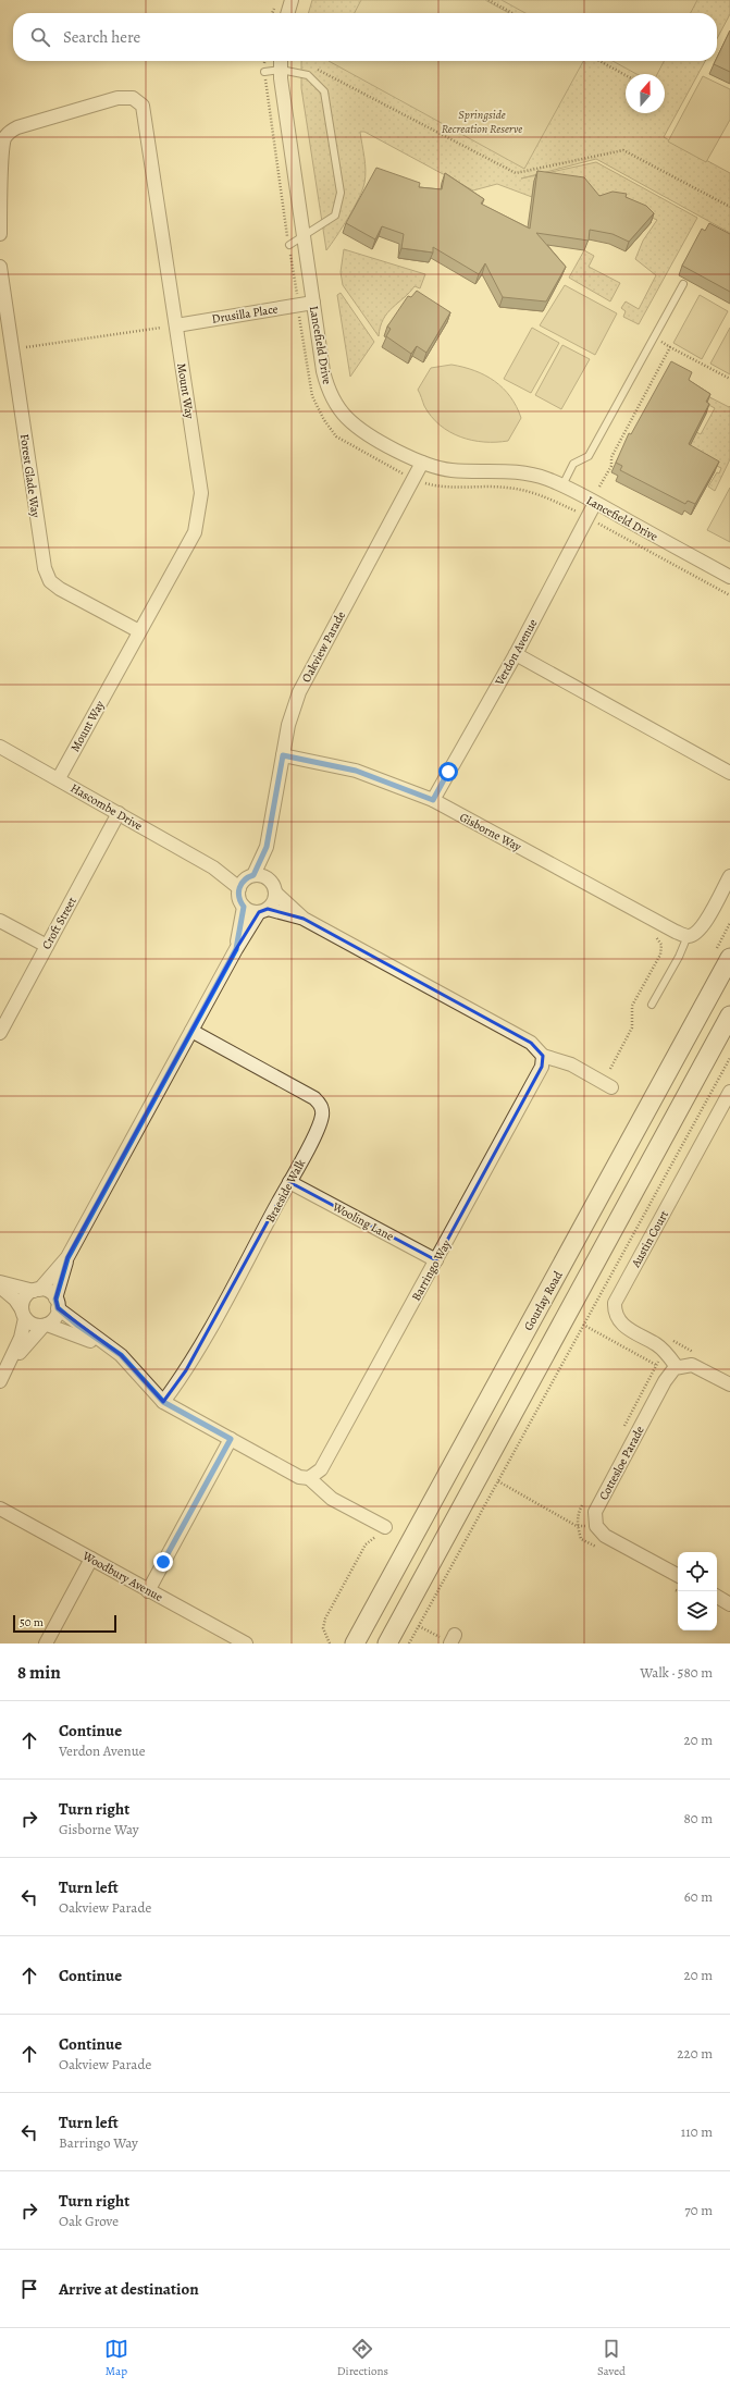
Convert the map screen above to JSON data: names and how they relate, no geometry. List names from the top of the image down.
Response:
{
  "streets": {
    "main road": ["Gourlay Road"],
    "street": [
      "Drusilla Place",
      "Lancefield Drive",
      "Mount Way",
      "Forest Glade Way",
      "Oakview Parade",
      "Verdon Avenue",
      "Hascombe Drive",
      "Gisborne Way",
      "Croft Street",
      "Braeside Walk",
      "Wooling Lane",
      "Austin Court",
      "Barringo Way",
      "Cottesloe Parade",
      "Woodbury Avenue"
    ]
  },
  "crossings": [
    ["Drusilla Place", "Lancefield Drive"],
    ["Drusilla Place", "Mount Way"],
    ["Lancefield Drive", "Oakview Parade"],
    ["Lancefield Drive", "Verdon Avenue"],
    ["Mount Way", "Forest Glade Way"],
    ["Mount Way", "Hascombe Drive"],
    ["Oakview Parade", "Hascombe Drive"],
    ["Oakview Parade", "Gisborne Way"],
    ["Verdon Avenue", "Gisborne Way"],
    ["Hascombe Drive", "Croft Street"],
    ["Braeside Walk", "Wooling Lane"],
    ["Wooling Lane", "Barringo Way"],
    ["Austin Court", "Cottesloe Parade"]
  ],
  "parks": ["Springside Recreation Reserve"],
  "scale_bar": "50 m",
  "north": "top",
  "page": {
    "search": "Search here",
    "scale": "50 m",
    "heading": ["8 min", "Walk · 580 m"],
    "list": [
      ["Continue", "Verdon Avenue", "20 m"],
      ["Turn right", "Gisborne Way", "80 m"],
      ["Turn left", "Oakview Parade", "60 m"],
      ["Continue", "20 m"],
      ["Continue", "Oakview Parade", "220 m"],
      ["Turn left", "Barringo Way", "110 m"],
      ["Turn right", "Oak Grove", "70 m"],
      "Arrive at destination"
    ],
    "nav": ["Map", "Directions", "Saved"]
  }
}
